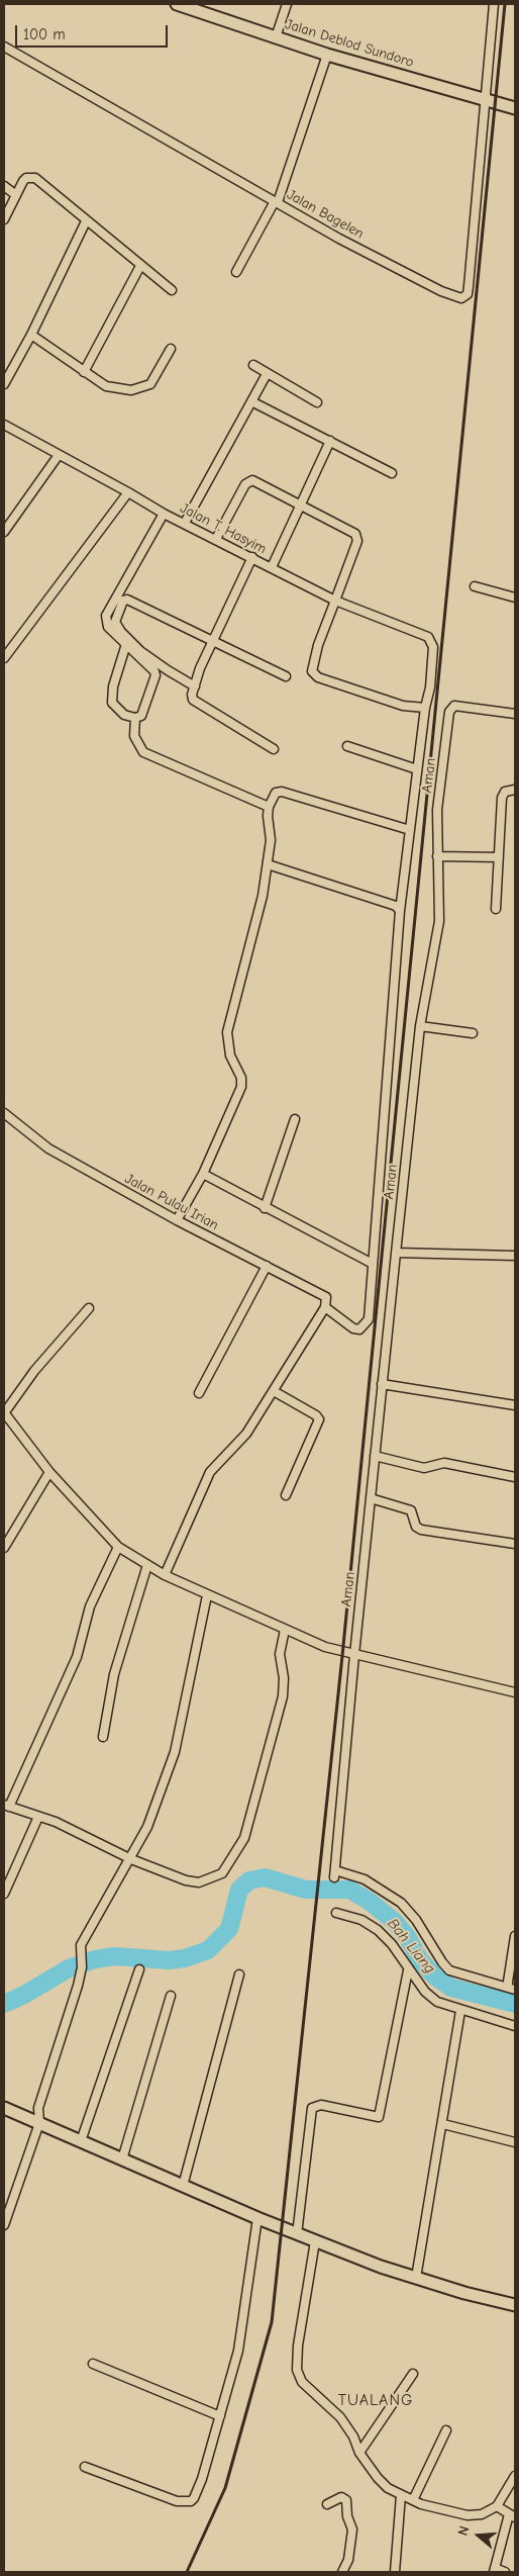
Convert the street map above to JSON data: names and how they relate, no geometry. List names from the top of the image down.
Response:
{
  "streets": {
    "street": [
      "Jalan Deblod Sundoro",
      "Jalan Bagelen",
      "Jalan T. Hasyim",
      "Aman",
      "Jalan Pulau Irian"
    ]
  },
  "crossings": [
    ["Jalan Deblod Sundoro", "Jalan Bagelen"]
  ],
  "districts": ["TUALANG"],
  "water": ["Bah Liang"],
  "scale_bar": "100 m",
  "north": "left"
}
